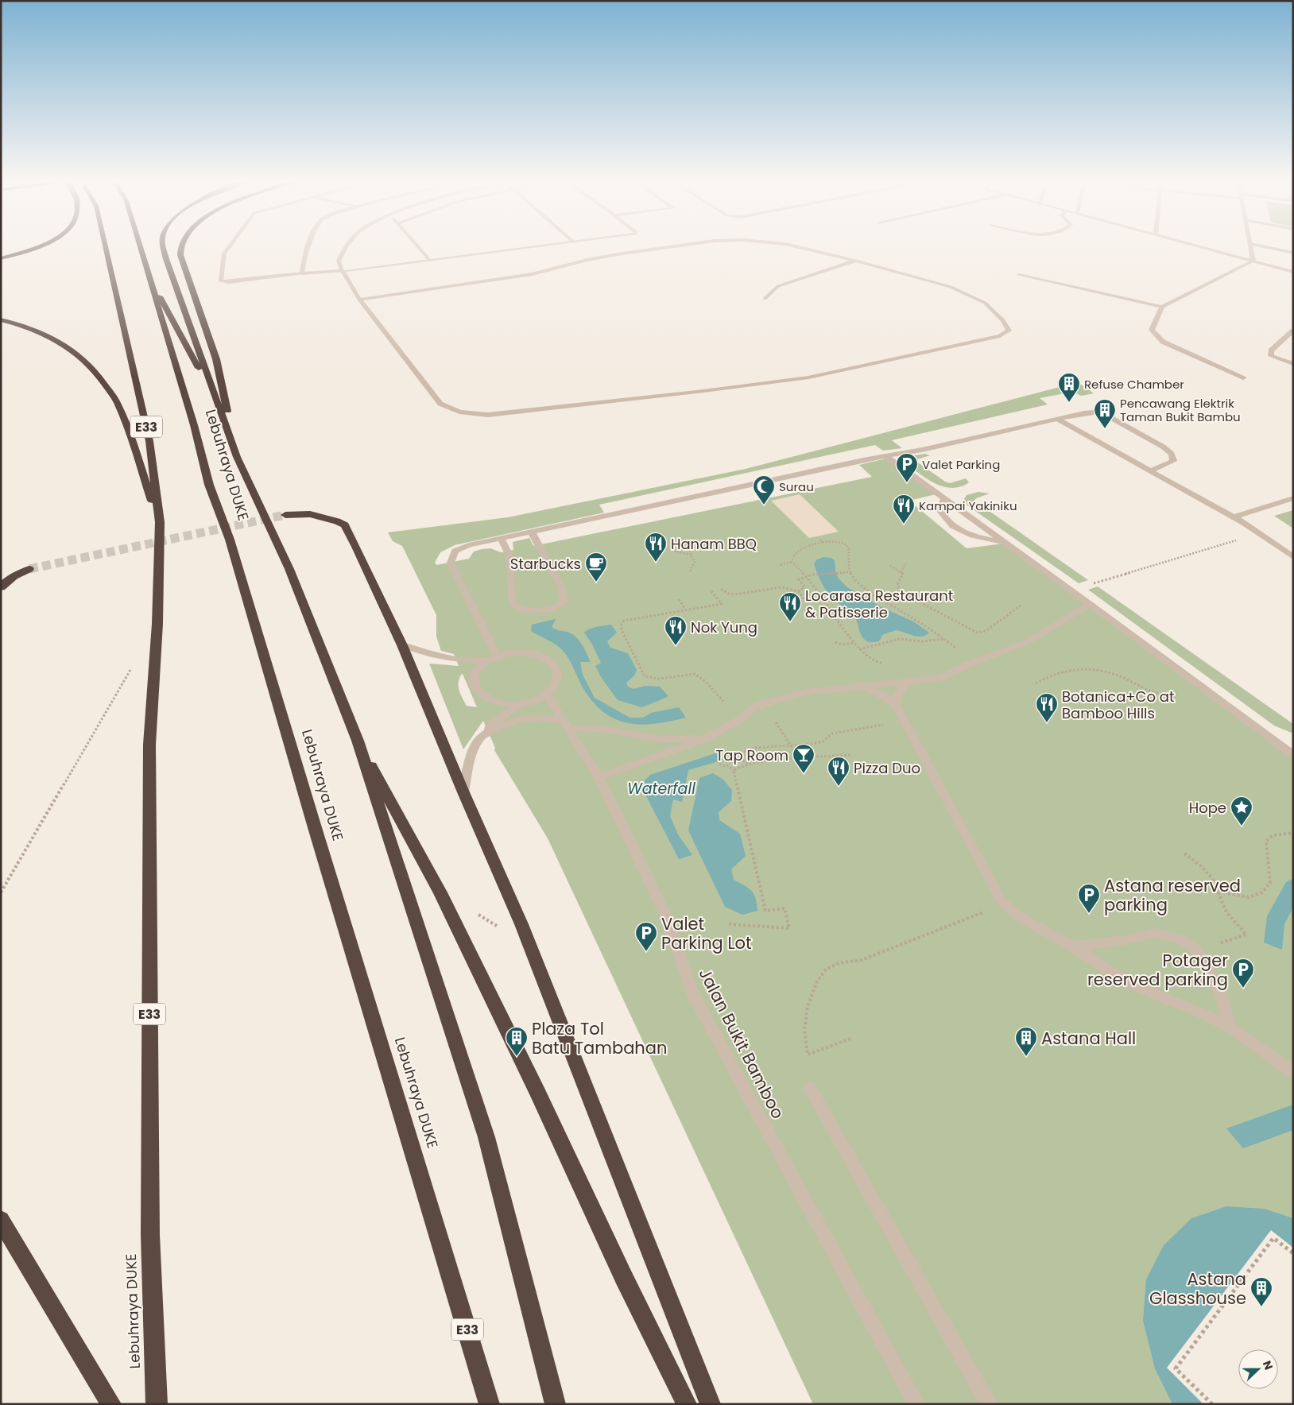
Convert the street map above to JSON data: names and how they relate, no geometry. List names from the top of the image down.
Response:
{
  "streets": {
    "highway": ["E33", "Lebuhraya DUKE"],
    "street": ["Jalan Bukit Bamboo"]
  },
  "water": ["Waterfall"],
  "places": {
    "building": [
      "Refuse Chamber",
      "Pencawang Elektrik Taman Bukit Bambu",
      "Plaza Tol Batu Tambahan",
      "Astana Hall",
      "Astana Glasshouse"
    ],
    "parking": [
      "Valet Parking",
      "Astana reserved parking",
      "Valet Parking Lot",
      "Potager reserved parking"
    ],
    "mosque": ["Surau"],
    "restaurant": [
      "Kampai Yakiniku",
      "Hanam BBQ",
      "Locarasa Restaurant & Patisserie",
      "Nok Yung",
      "Botanica+Co at Bamboo Hills",
      "Pizza Duo"
    ],
    "cafe": ["Starbucks"],
    "bar": ["Tap Room"],
    "place": ["Hope"]
  },
  "north": "right"
}
